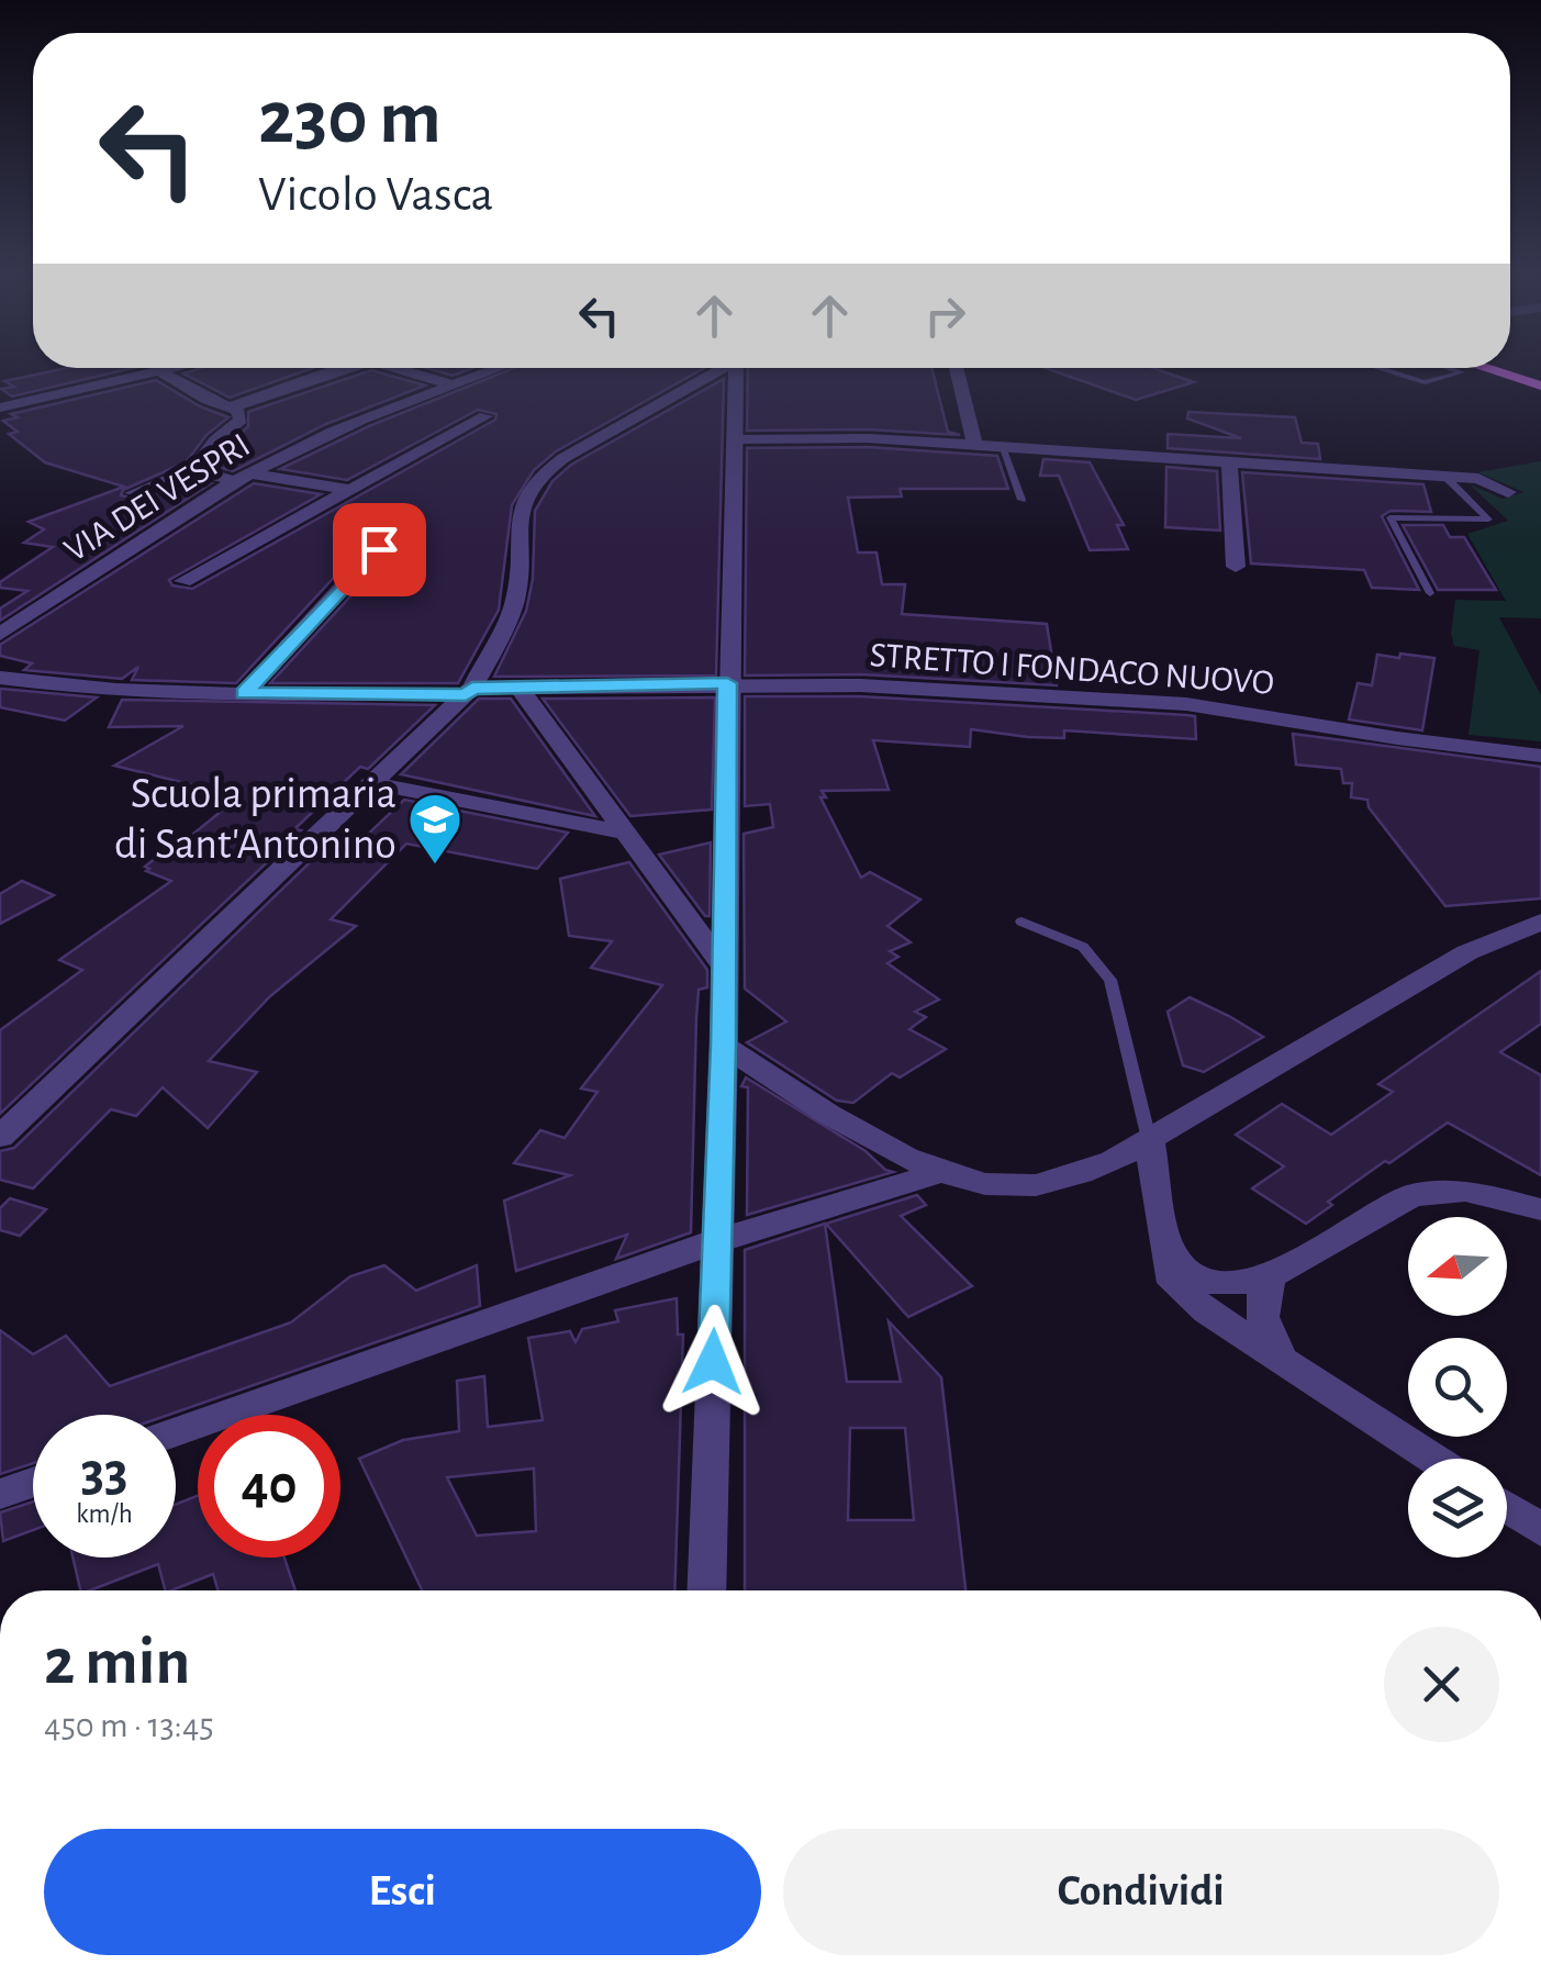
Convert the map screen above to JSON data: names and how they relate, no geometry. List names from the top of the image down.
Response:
{
  "streets": {
    "street": ["VIA DEI VESPRI", "STRETTO I FONDACO NUOVO"]
  },
  "places": {
    "school or university": ["Scuola primaria di Sant'Antonino"]
  },
  "north": "left",
  "page": {
    "turn": ["230 m", "Vicolo Vasca"],
    "speed": "33 km/h",
    "limit": "40",
    "heading": ["2 min", "450 m · 13:45"],
    "buttons": ["Esci", "Condividi"]
  }
}
